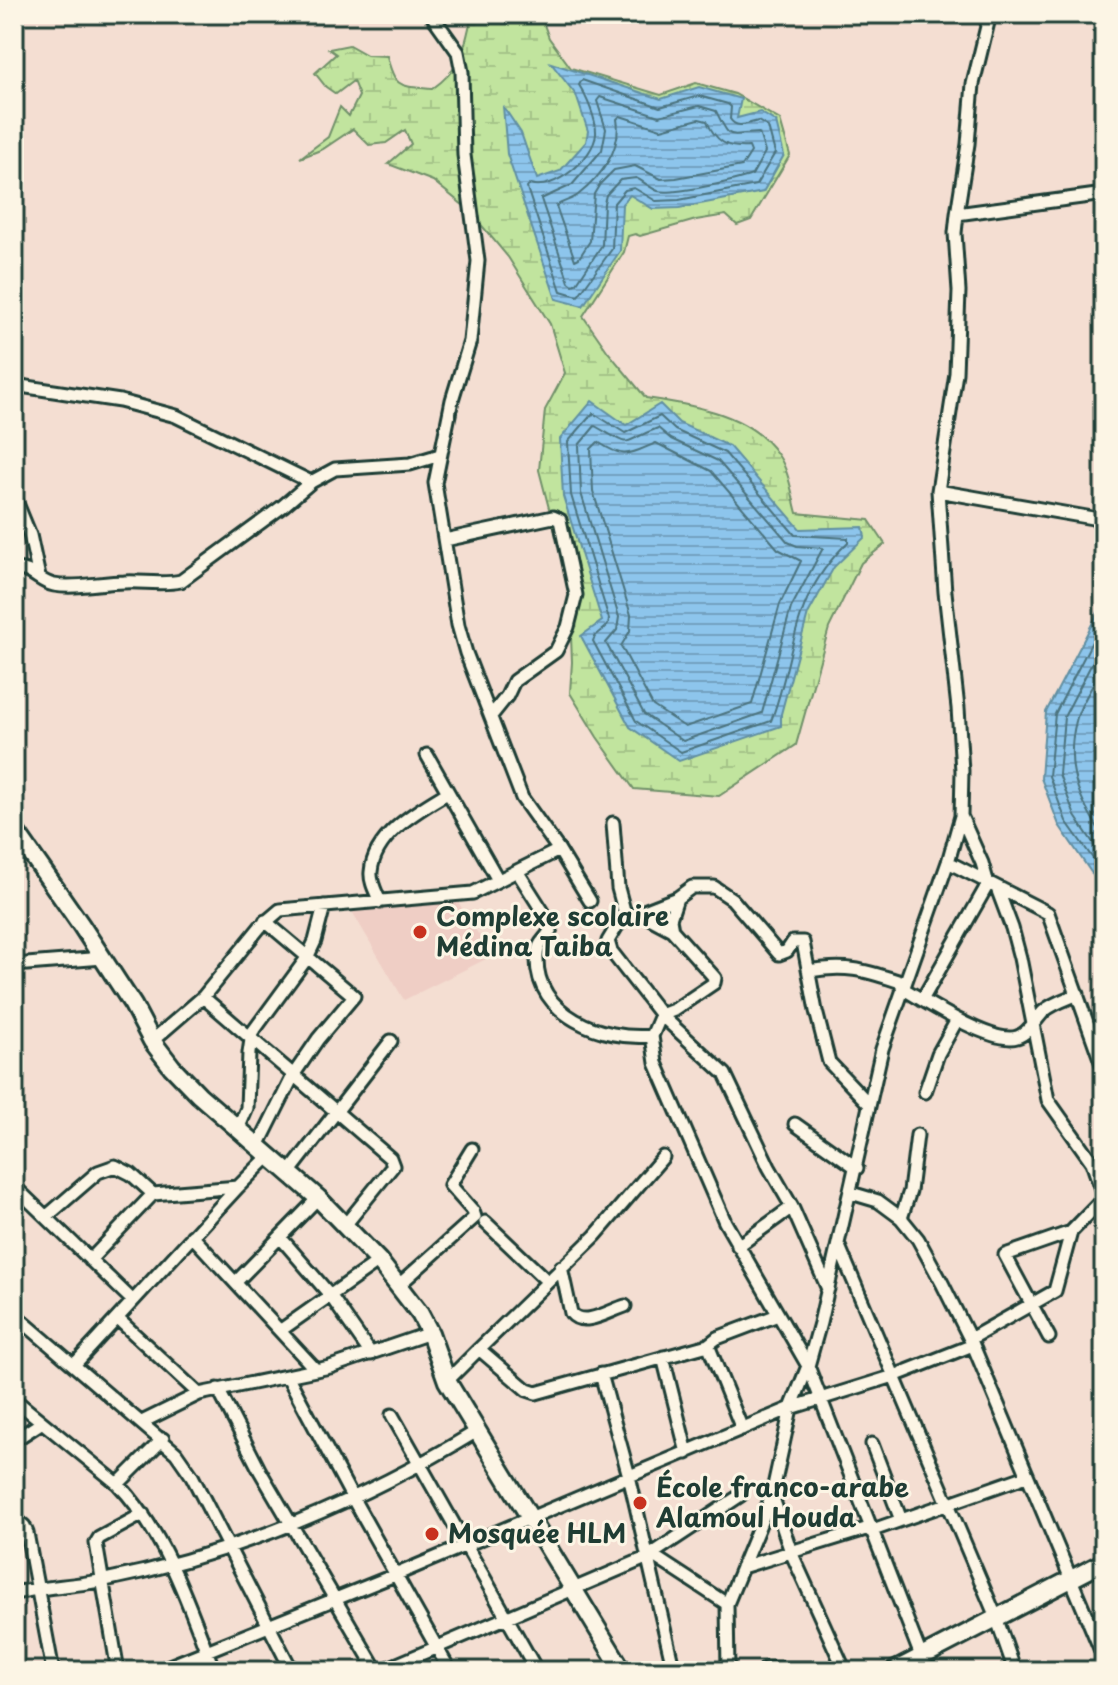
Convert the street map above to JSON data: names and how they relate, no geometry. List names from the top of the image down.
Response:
{
  "places": ["Complexe scolaire Médina Taiba", "École franco-arabe Alamoul Houda", "Mosquée HLM"]
}
